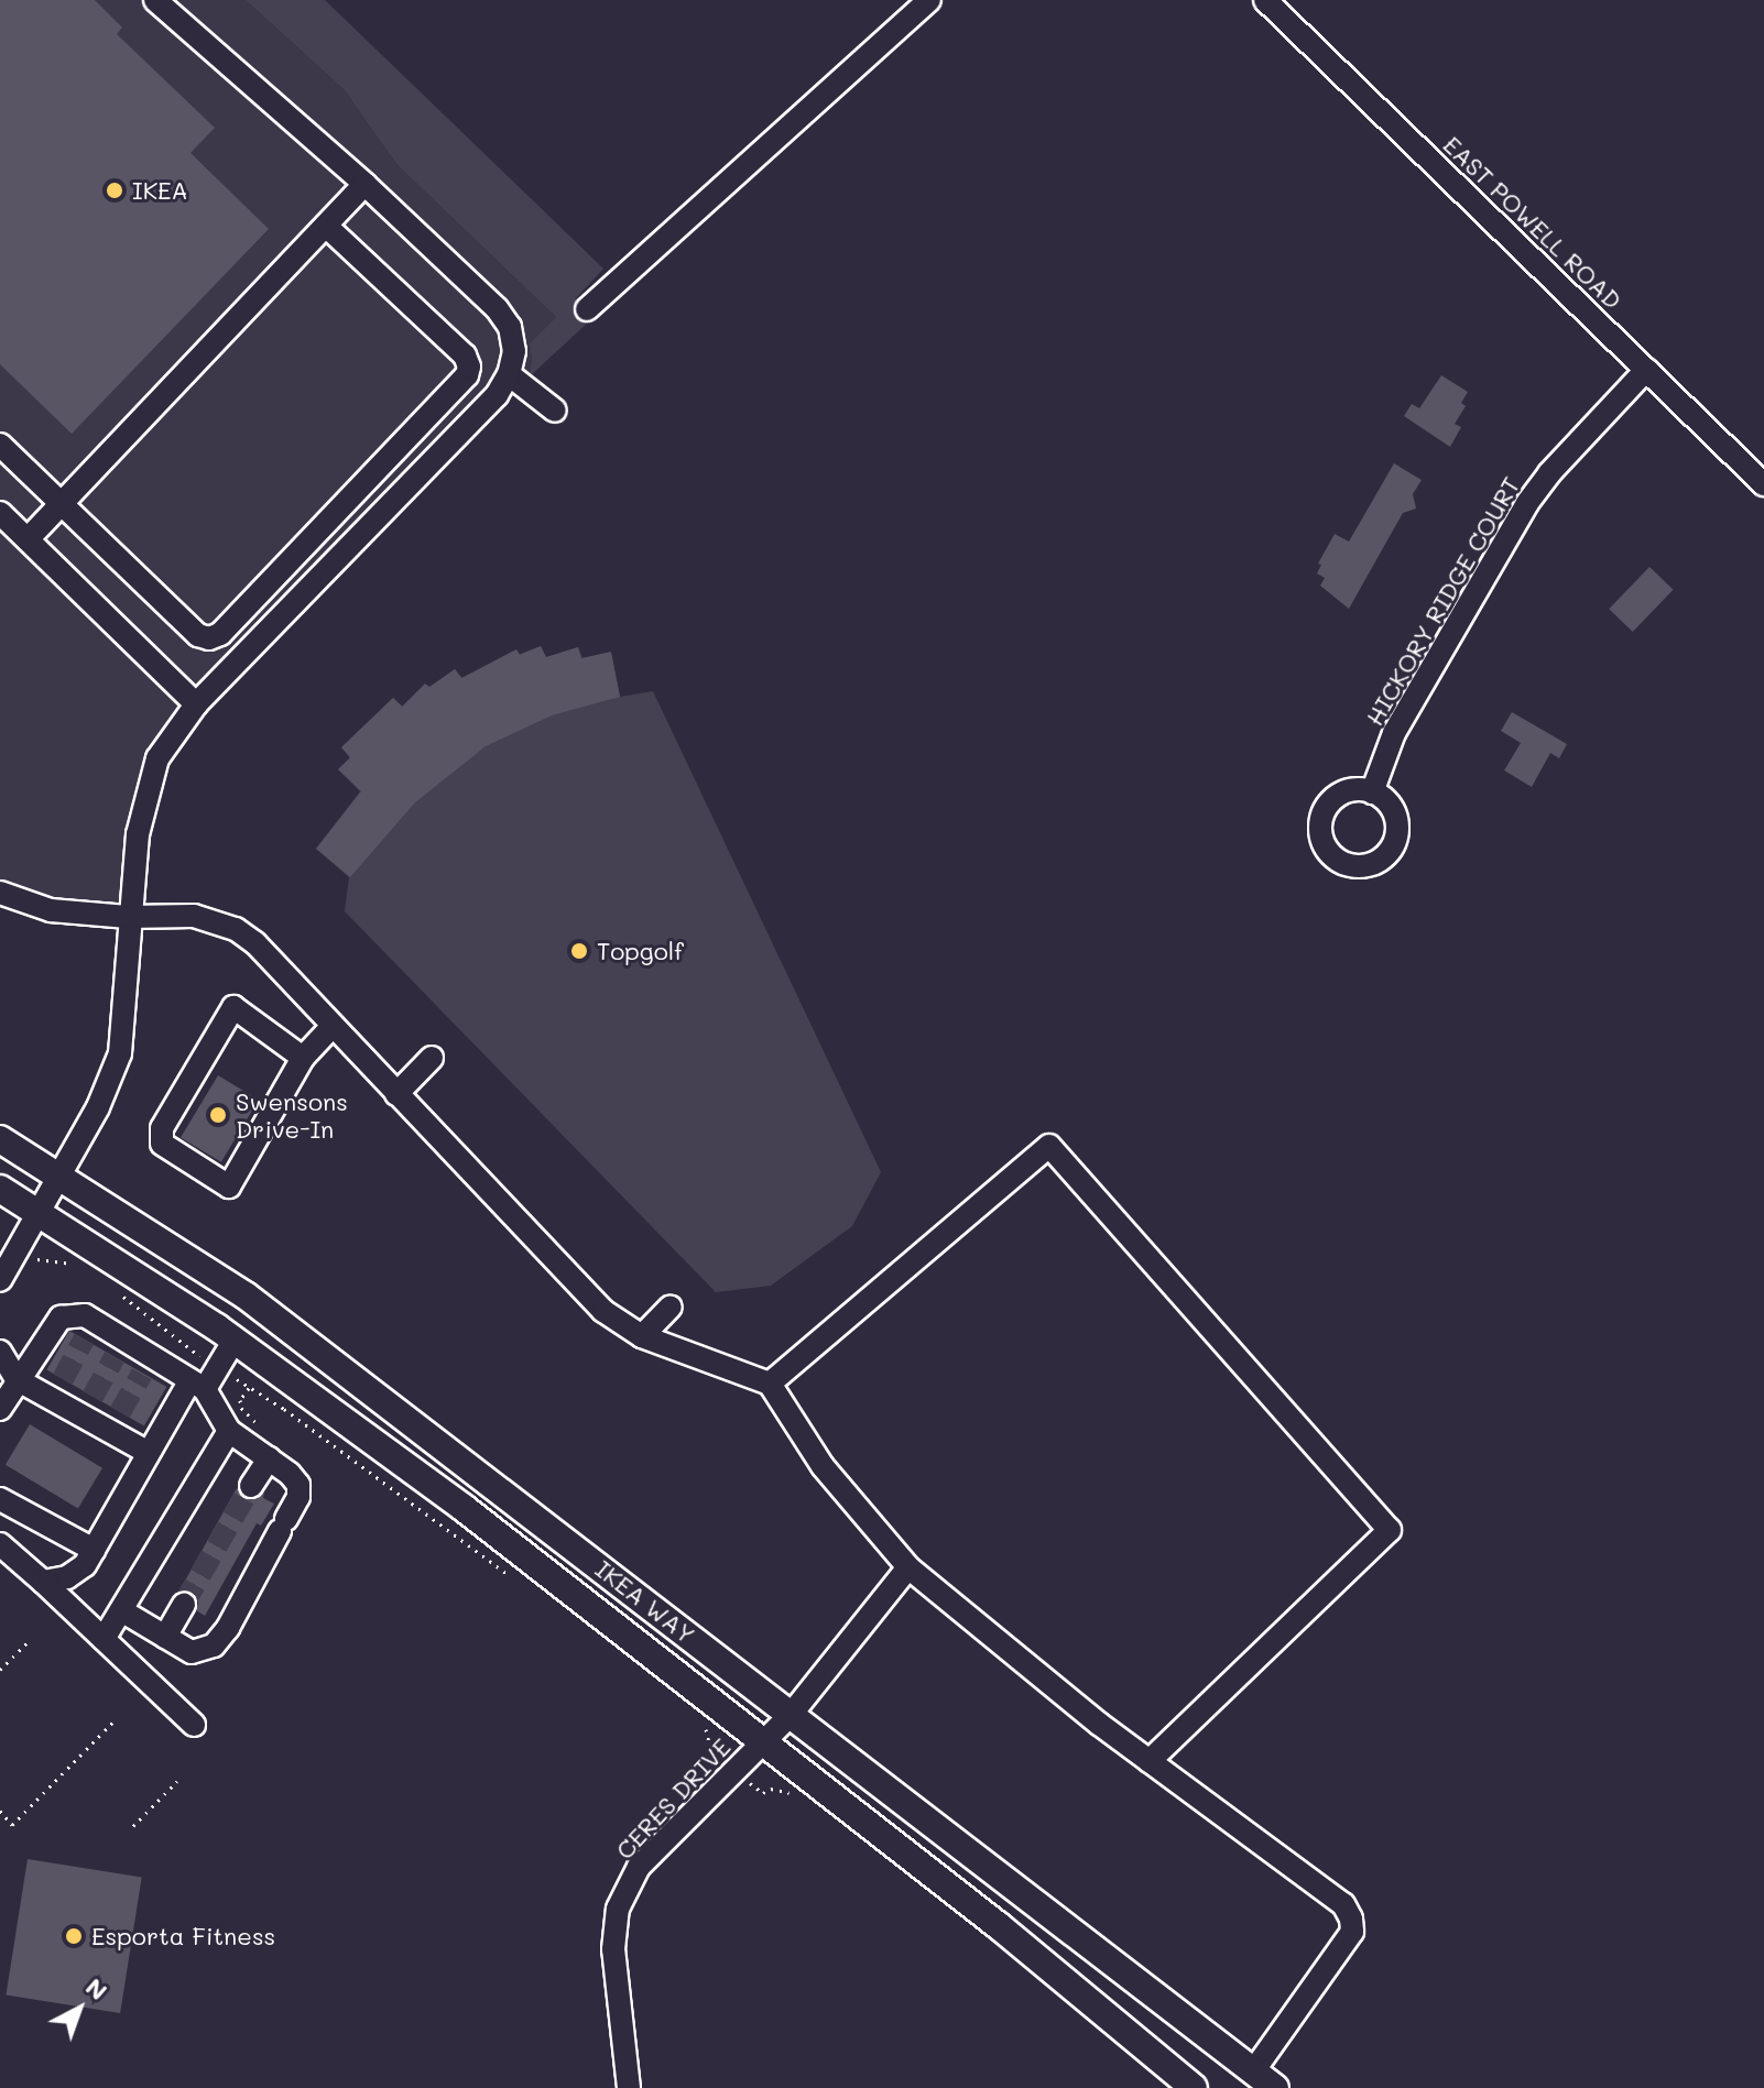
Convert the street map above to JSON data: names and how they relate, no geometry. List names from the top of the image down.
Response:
{
  "streets": {
    "main road": ["IKEA WAY"],
    "street": ["EAST POWELL ROAD", "HICKORY RIDGE COURT", "CERES DRIVE"]
  },
  "crossings": [
    ["EAST POWELL ROAD", "HICKORY RIDGE COURT"],
    ["IKEA WAY", "CERES DRIVE"]
  ],
  "places": [
    "IKEA",
    "Topgolf",
    "Swensons Drive-In",
    "Esporta Fitness"
  ],
  "north": "top right"
}
